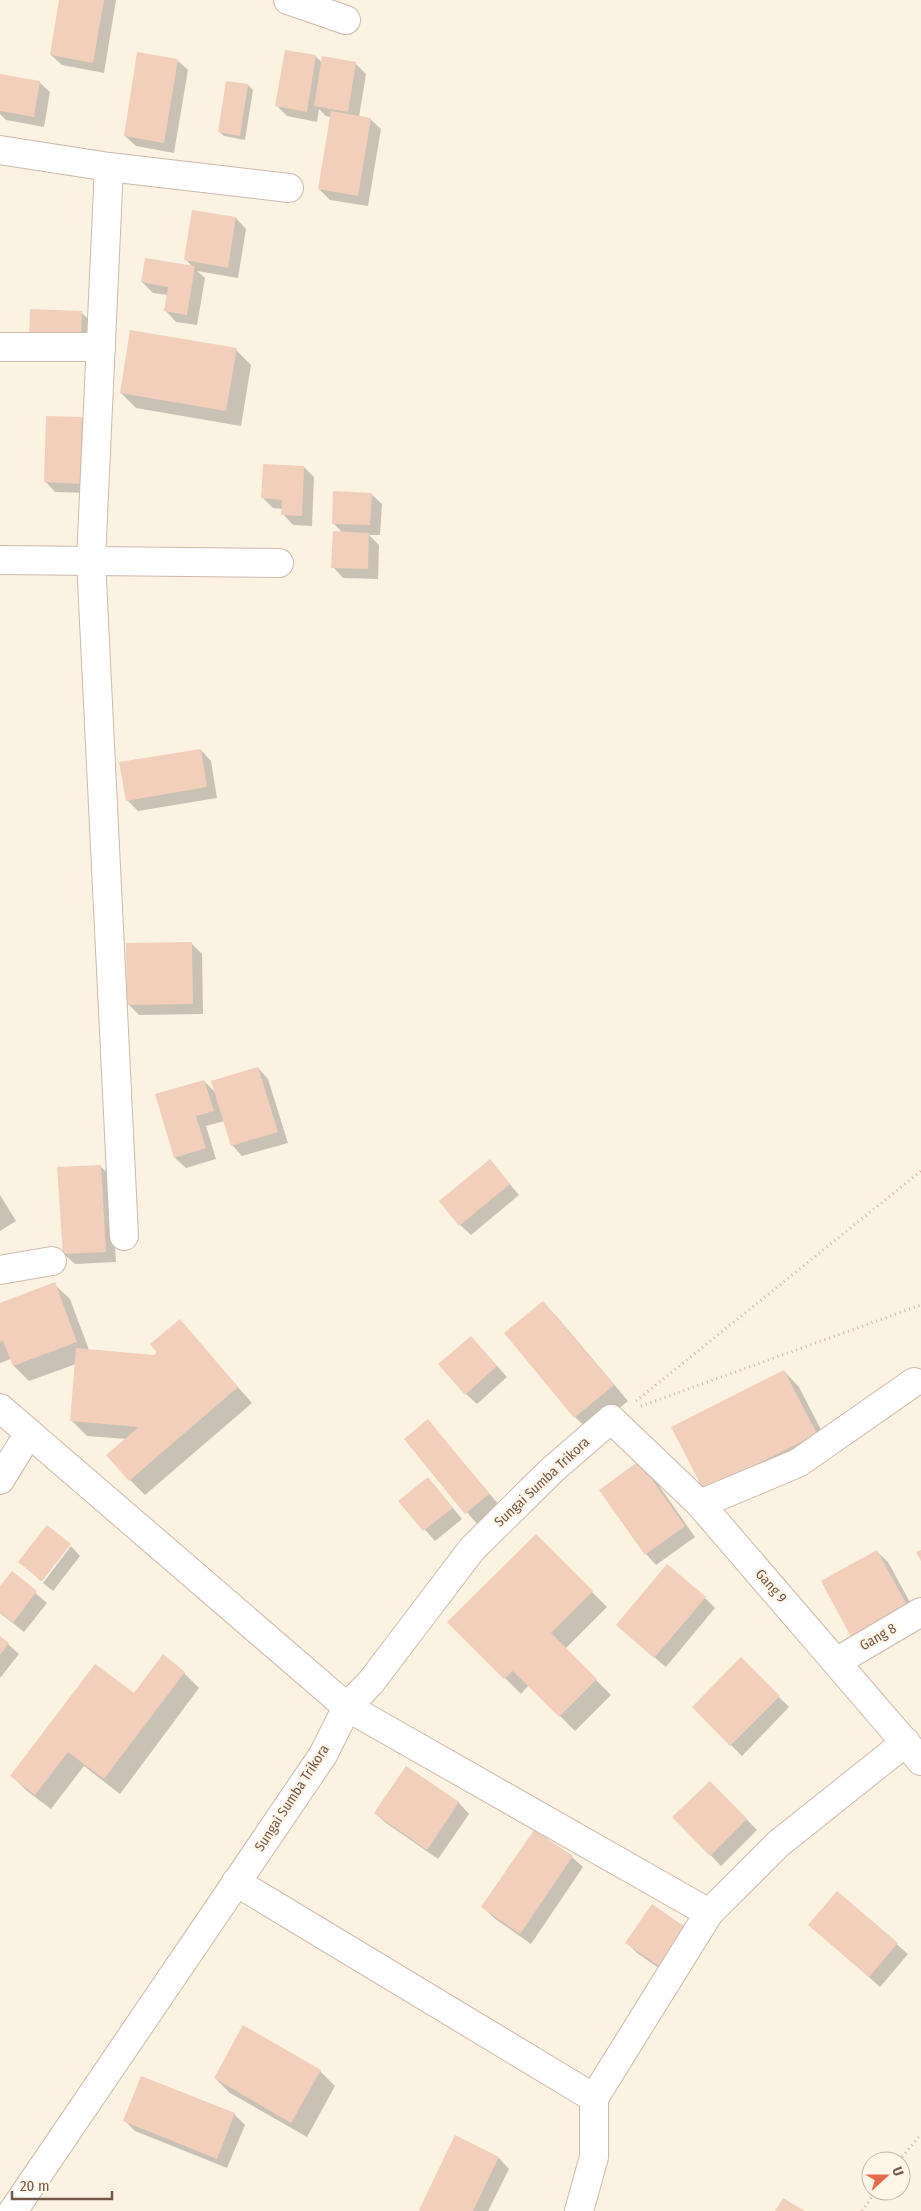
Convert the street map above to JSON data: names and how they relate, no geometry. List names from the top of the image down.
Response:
{
  "streets": {
    "street": ["Sungai Sumba Trikora", "Gang 9", "Gang 8"]
  },
  "crossings": [
    ["Sungai Sumba Trikora", "Gang 9"],
    ["Gang 9", "Gang 8"]
  ],
  "scale_bar": "20 m",
  "north": "right"
}
